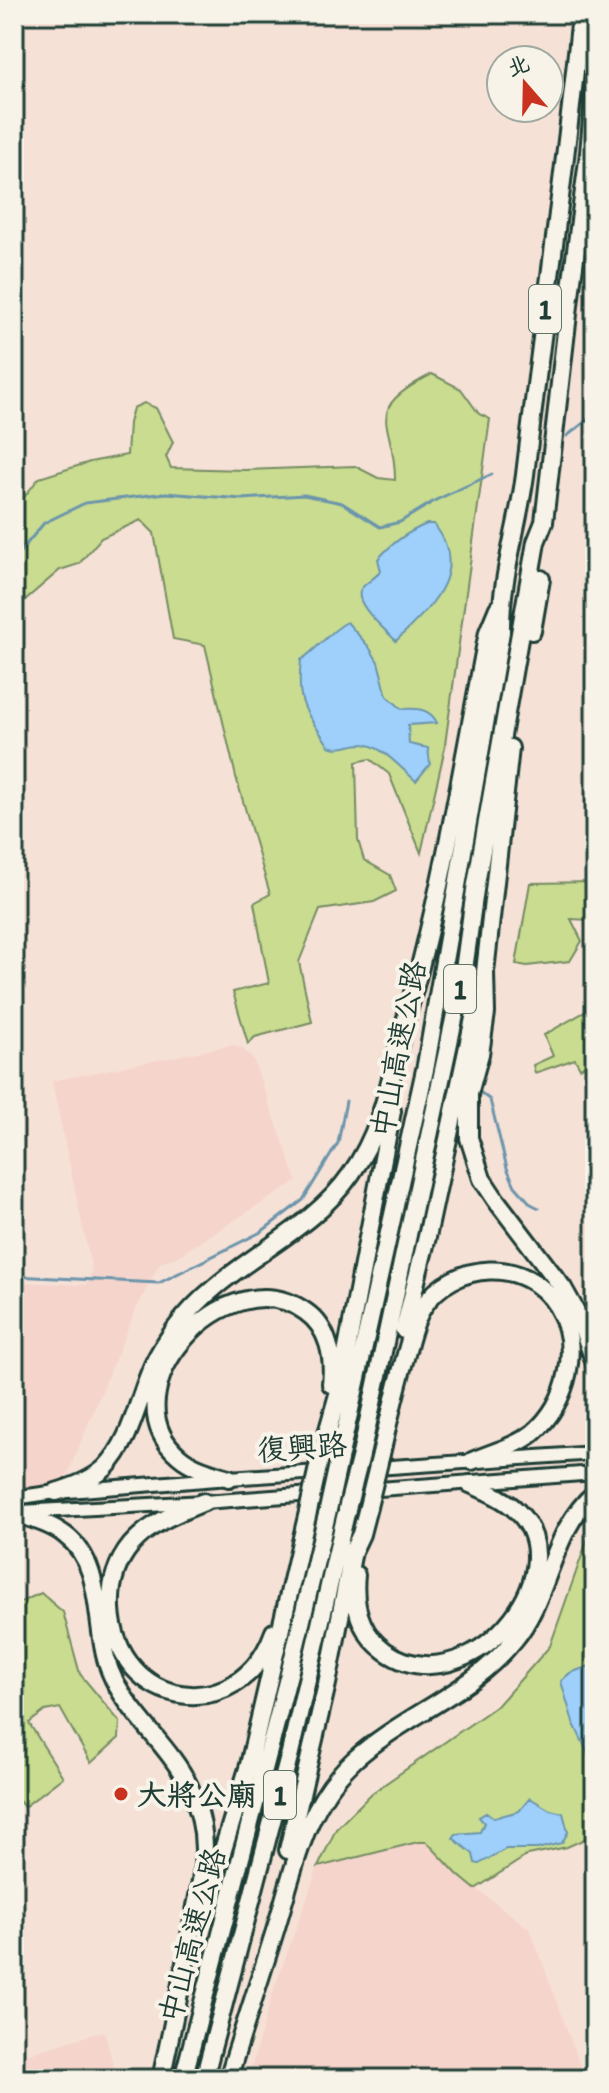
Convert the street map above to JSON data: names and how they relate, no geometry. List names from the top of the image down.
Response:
{
  "streets": {
    "highway": ["1", "中山高速公路"],
    "main road": ["復興路"]
  },
  "places": ["大將公廟"],
  "north": "top"
}
